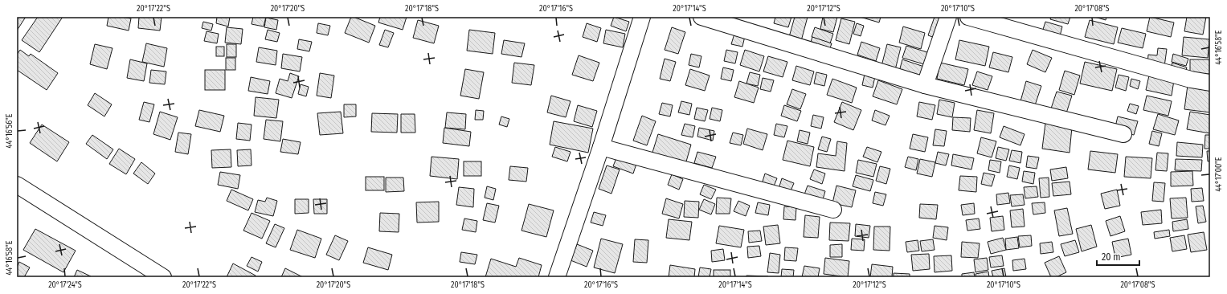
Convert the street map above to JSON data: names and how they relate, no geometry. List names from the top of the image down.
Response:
{
  "scale_bar": "20 m",
  "coordinates": [
    "20°17'22\"S",
    "20°17'20\"S",
    "20°17'18\"S",
    "20°17'16\"S",
    "20°17'14\"S",
    "20°17'12\"S",
    "20°17'10\"S",
    "20°17'08\"S",
    "44°16'58\"E",
    "44°16'56\"E",
    "44°17'00\"E",
    "20°17'24\"S"
  ]
}
